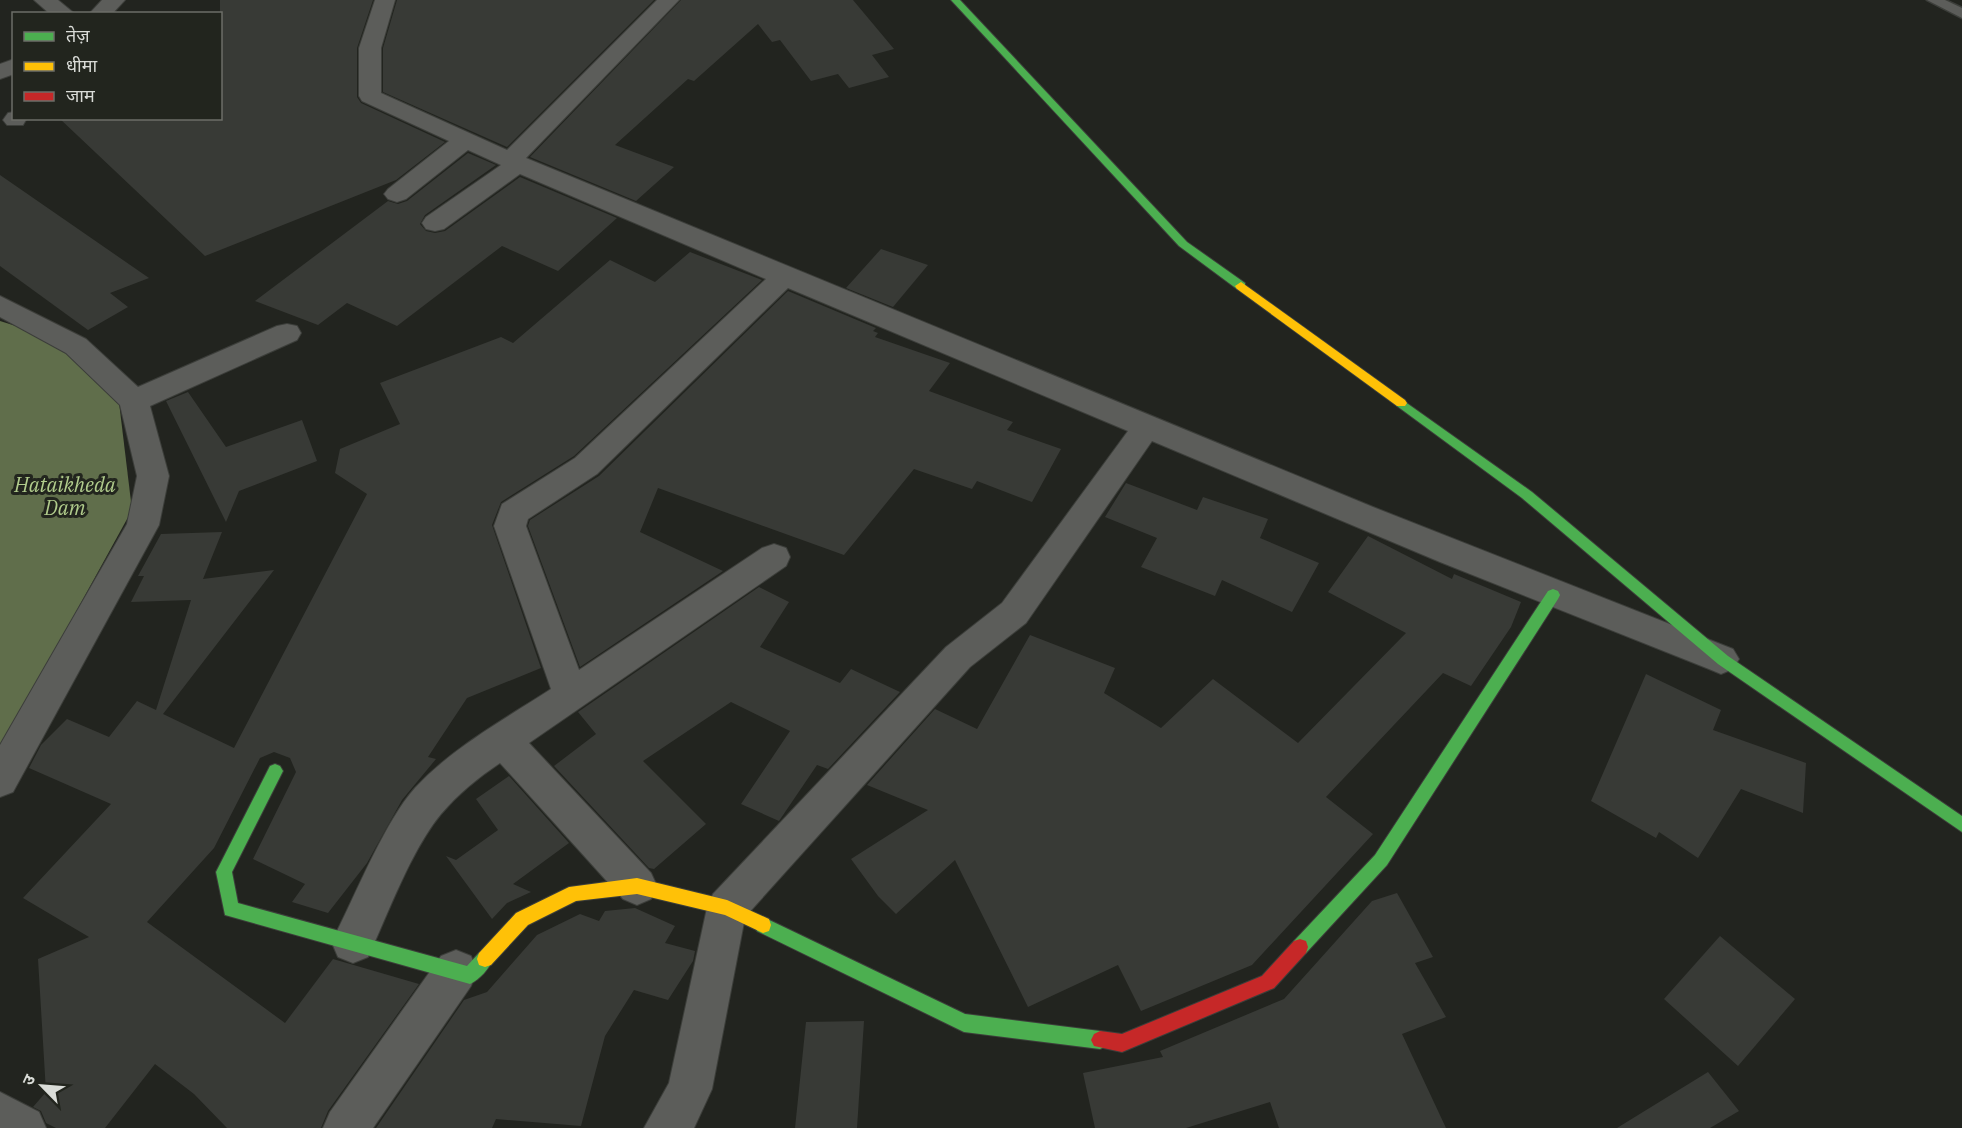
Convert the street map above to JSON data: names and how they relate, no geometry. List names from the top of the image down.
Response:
{
  "water": ["Hataikheda Dam"],
  "legend": ["तेज़", "धीमा", "जाम"],
  "north": "top left"
}
